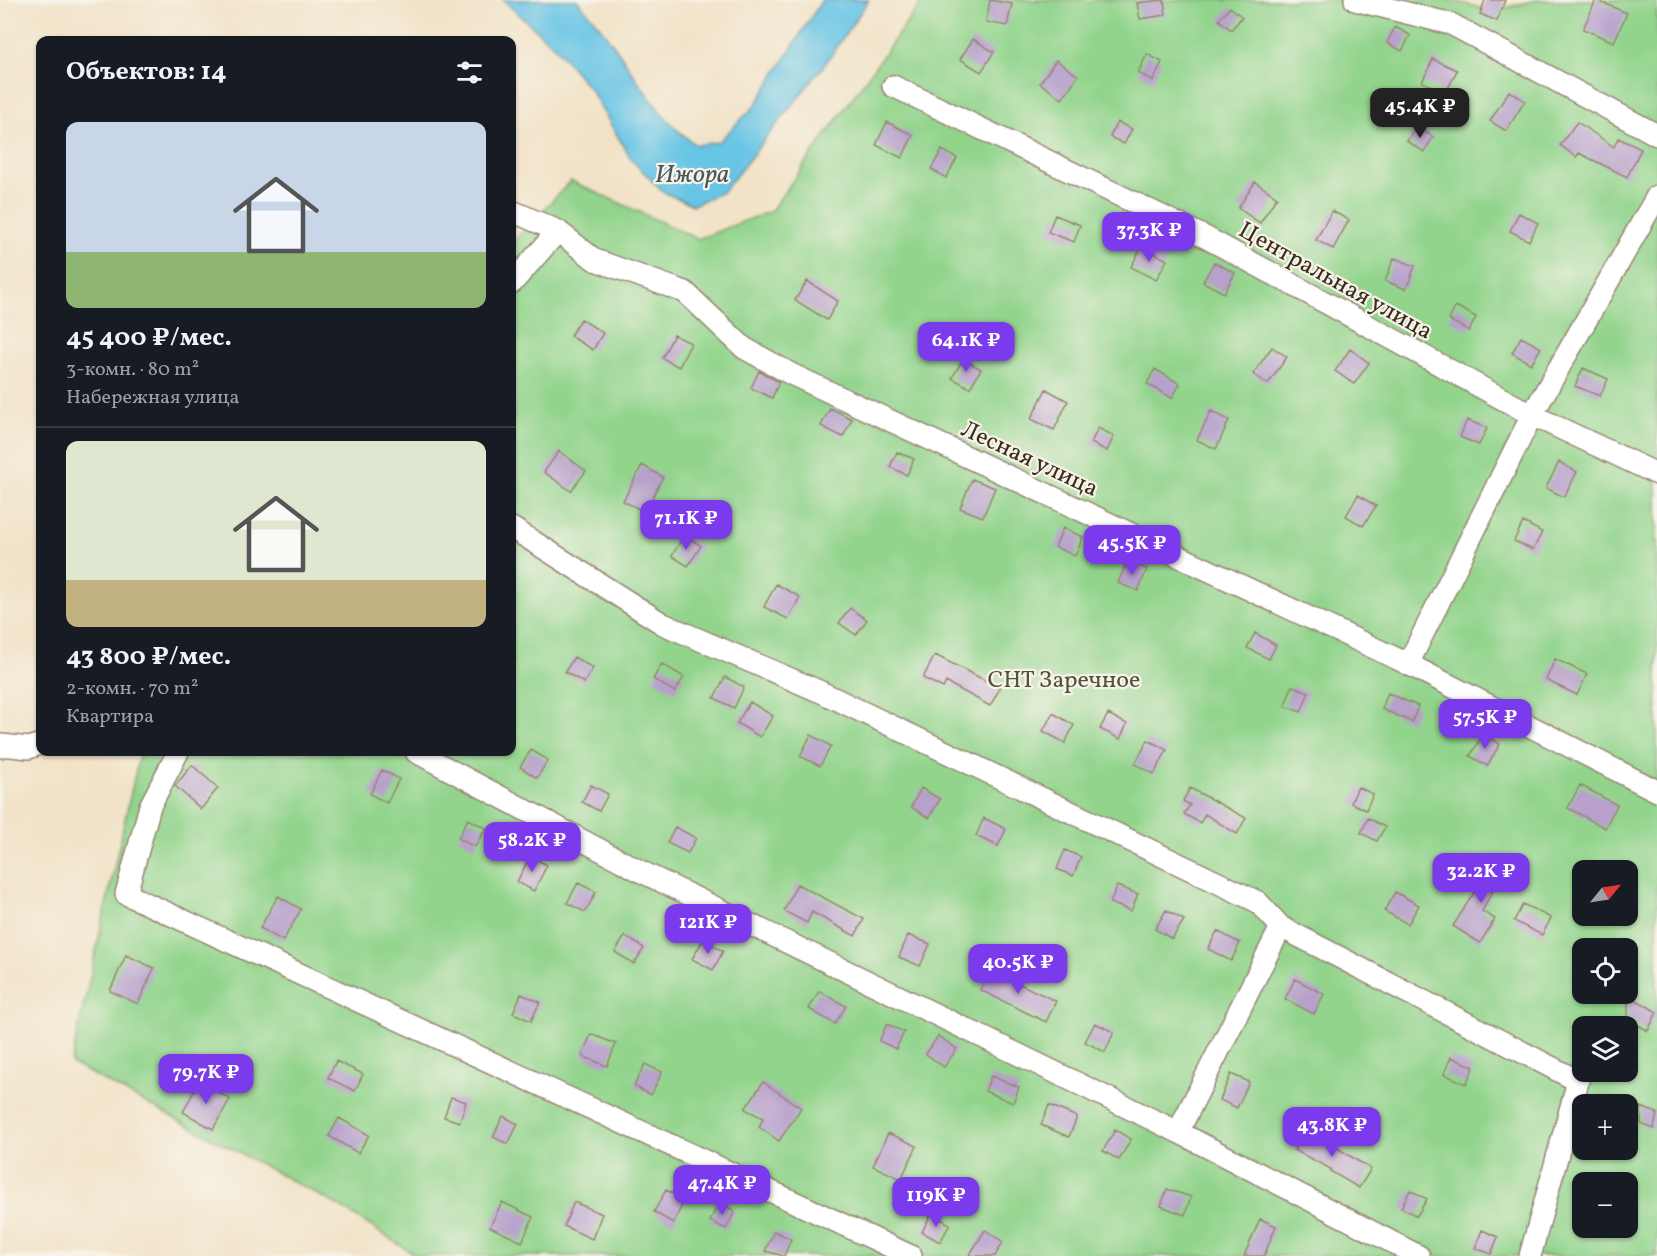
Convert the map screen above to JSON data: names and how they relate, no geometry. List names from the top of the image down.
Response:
{
  "streets": {
    "street": ["Центральная улица", "Лесная улица"]
  },
  "water": ["Ижора"],
  "parks": ["СНТ Заречное"],
  "north": "top right",
  "page": {
    "heading": "Объектов: 14",
    "price": [
      "45.4K ₽",
      "37.3K ₽",
      "64.1K ₽",
      "71.1K ₽",
      "45.5K ₽",
      "57.5K ₽",
      "58.2K ₽",
      "32.2K ₽",
      "121K ₽",
      "40.5K ₽",
      "79.7K ₽",
      "43.8K ₽",
      "47.4K ₽",
      "119K ₽"
    ],
    "list": [
      {
        "name": "45 400 ₽/мес.",
        "note": "3-комн. · 80 m² · Набережная улица"
      },
      {
        "name": "43 800 ₽/мес.",
        "note": "2-комн. · 70 m² · Квартира"
      }
    ],
    "map_buttons": ["+", "−"]
  }
}
